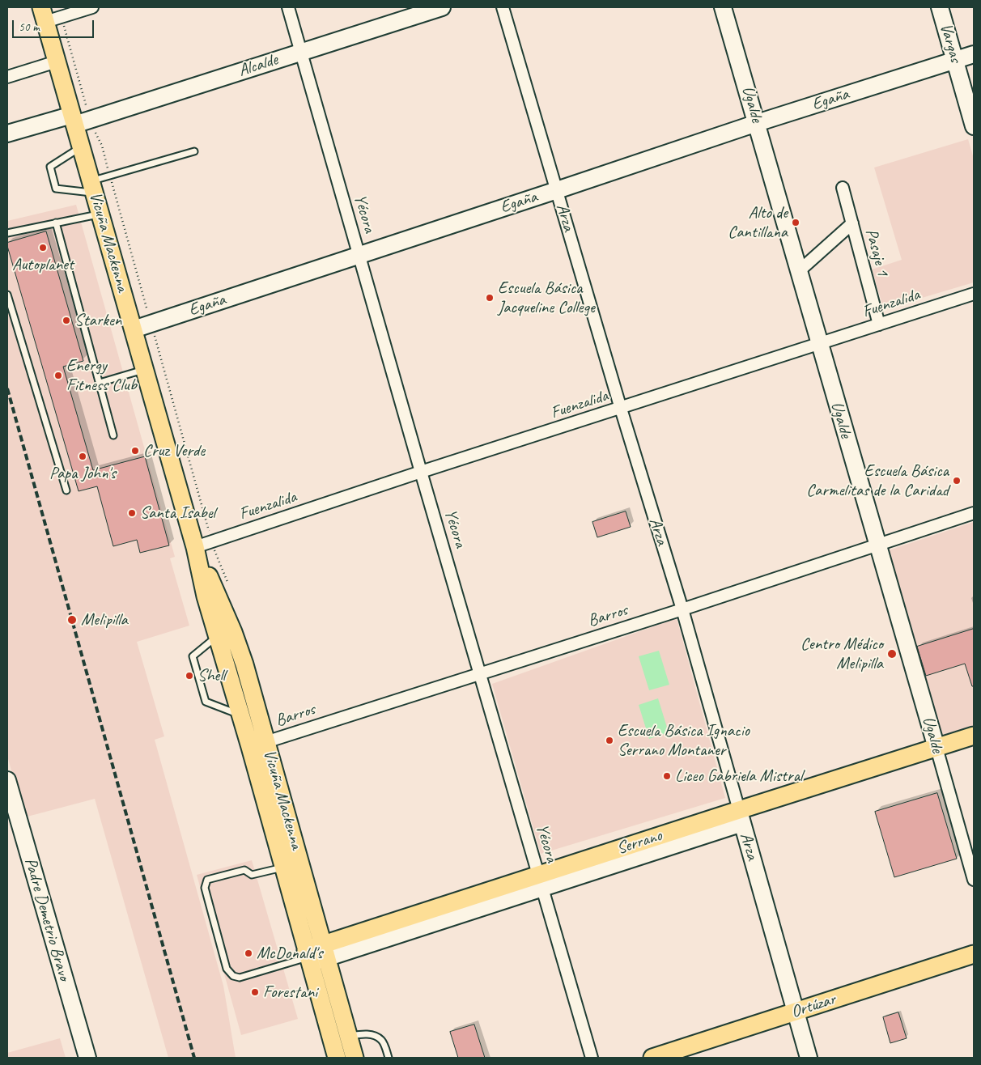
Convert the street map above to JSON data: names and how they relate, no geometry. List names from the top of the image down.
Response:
{
  "streets": {
    "main road": ["Vicuña Mackenna", "Serrano", "Ortúzar"],
    "street": [
      "Vargas",
      "Alcalde",
      "Egaña",
      "Ugalde",
      "Yécora",
      "Arza",
      "Pasaje 1",
      "Fuenzalida",
      "Barros",
      "Padre Demetrio Bravo"
    ]
  },
  "crossings": [
    ["Vargas", "Egaña"],
    ["Alcalde", "Yécora"],
    ["Alcalde", "Vicuña Mackenna"],
    ["Egaña", "Ugalde"],
    ["Egaña", "Yécora"],
    ["Egaña", "Arza"],
    ["Egaña", "Vicuña Mackenna"],
    ["Ugalde", "Fuenzalida"],
    ["Ugalde", "Barros"],
    ["Ugalde", "Serrano"],
    ["Yécora", "Fuenzalida"],
    ["Yécora", "Barros"],
    ["Yécora", "Serrano"],
    ["Arza", "Fuenzalida"],
    ["Arza", "Barros"],
    ["Arza", "Serrano"],
    ["Arza", "Ortúzar"],
    ["Vicuña Mackenna", "Fuenzalida"],
    ["Vicuña Mackenna", "Barros"],
    ["Vicuña Mackenna", "Serrano"],
    ["Pasaje 1", "Fuenzalida"]
  ],
  "places": [
    "Alto de Cantillana",
    "Autoplanet",
    "Escuela Básica Jacqueline College",
    "Starken",
    "Energy Fitness Club",
    "Cruz Verde",
    "Papa John's",
    "Escuela Básica Carmelitas de la Caridad",
    "Santa Isabel",
    "Melipilla",
    "Centro Médico Melipilla",
    "Shell",
    "Escuela Básica Ignacio Serrano Montaner",
    "Liceo Gabriela Mistral",
    "McDonald's",
    "Forestani"
  ],
  "scale_bar": "50 m"
}
